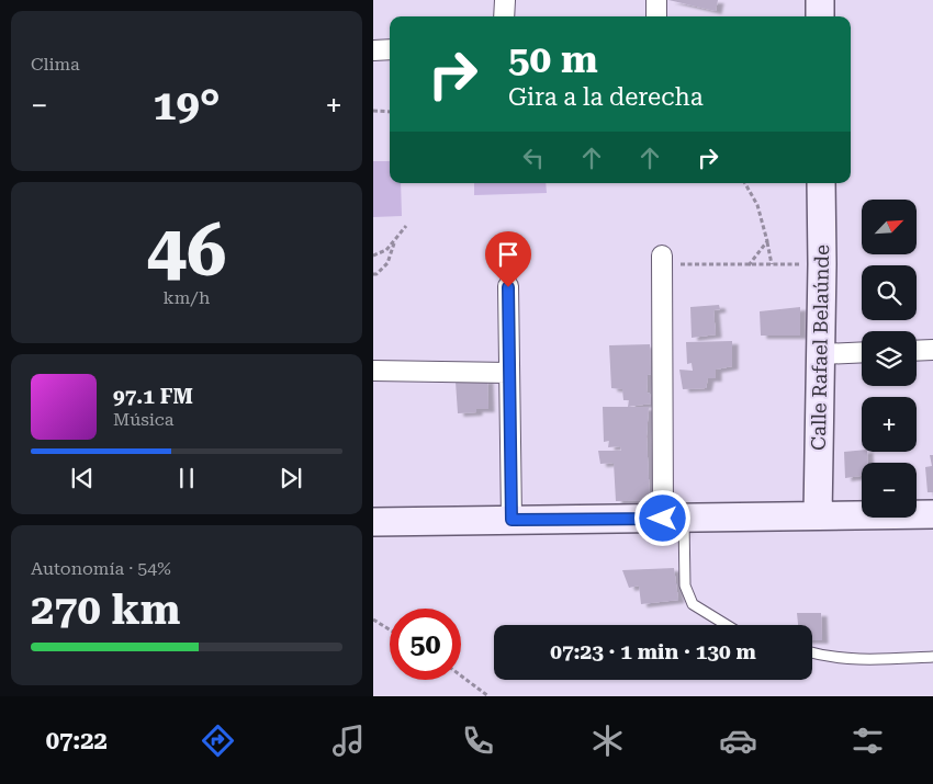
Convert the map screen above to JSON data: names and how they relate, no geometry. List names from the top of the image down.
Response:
{
  "streets": {
    "main road": ["Calle Rafael Belaúnde"]
  },
  "north": "top right",
  "page": {
    "tile": [
      "Clima",
      ["46", "km/h"],
      ["Autonomía · 54%", "270 km"]
    ],
    "turn": ["50 m", "Gira a la derecha"],
    "heat": ["−", "19°", "+"],
    "map_buttons": ["+", "−"],
    "song": ["97.1 FM", "Música"],
    "limit": "50",
    "trip": "07:23 · 1 min · 130 m",
    "tabs": "07:22"
  }
}
